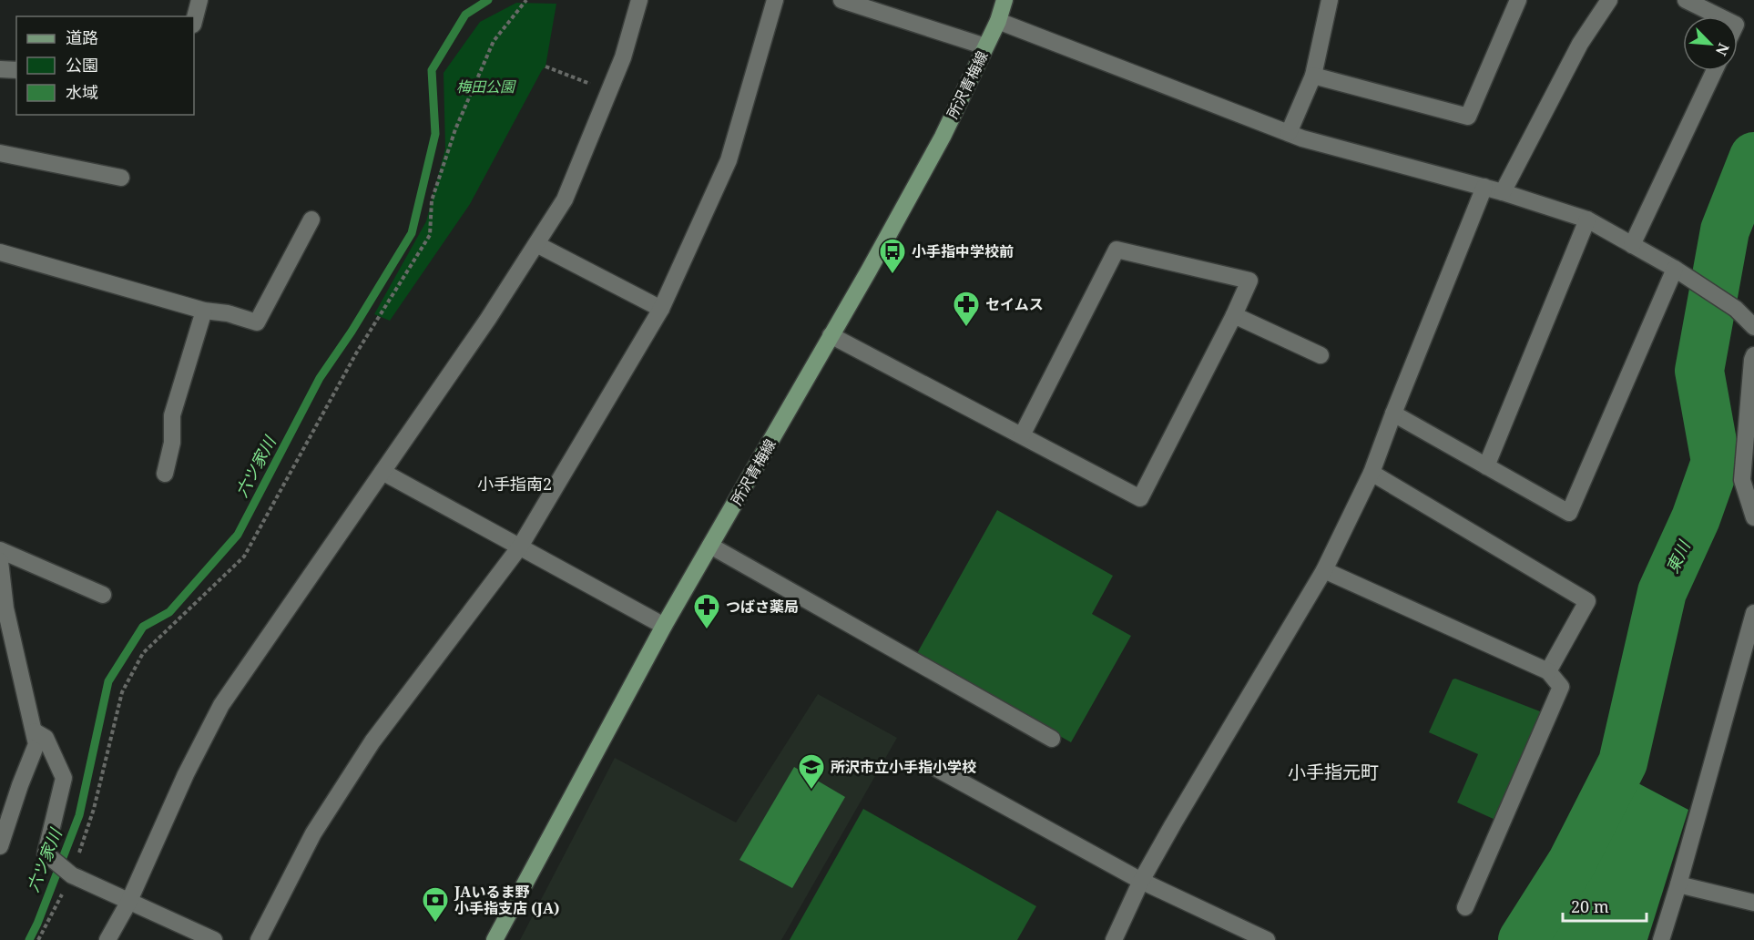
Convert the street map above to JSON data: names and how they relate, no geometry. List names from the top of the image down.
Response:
{
  "streets": {
    "main road": ["所沢青梅線"]
  },
  "districts": ["小手指南2", "小手指元町"],
  "water": ["六ツ家川", "東川"],
  "parks": ["梅田公園"],
  "places": {
    "bus stop": ["小手指中学校前"],
    "pharmacy": ["セイムス", "つばさ薬局"],
    "school or university": ["所沢市立小手指小学校"],
    "bank": ["JAいるま野 小手指支店 (JA)"]
  },
  "legend": ["道路", "公園", "水域"],
  "scale_bar": "20 m",
  "north": "bottom right"
}
